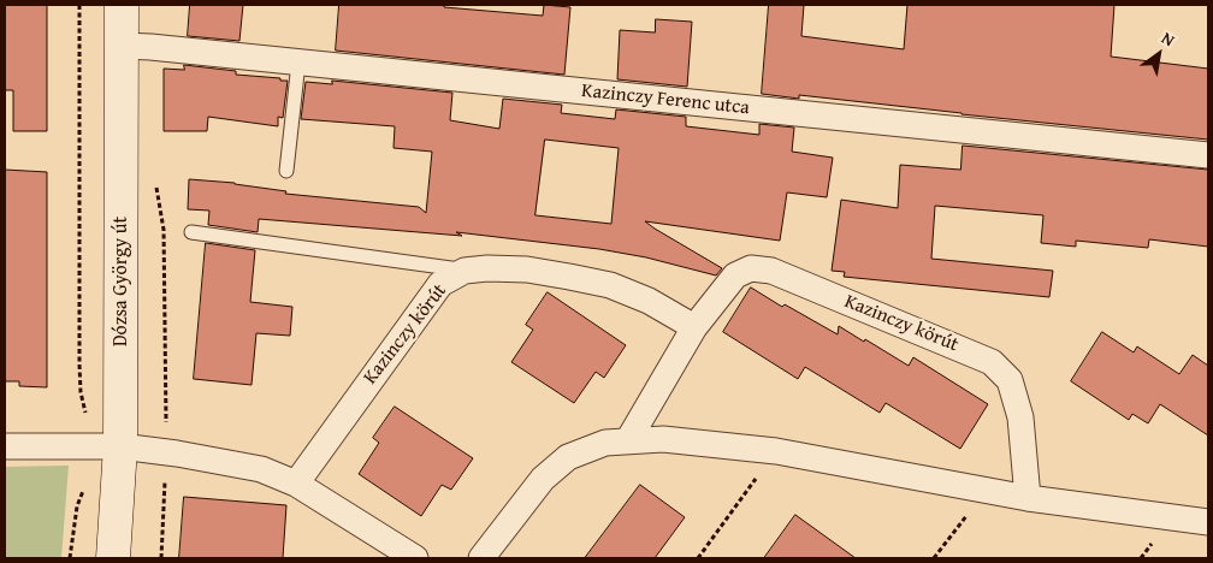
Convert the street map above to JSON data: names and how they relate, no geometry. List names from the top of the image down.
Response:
{
  "streets": {
    "main road": ["Dózsa György út"],
    "street": ["Kazinczy Ferenc utca", "Kazinczy körút"]
  },
  "crossings": [
    ["Kazinczy Ferenc utca", "Dózsa György út"]
  ],
  "north": "top right"
}
